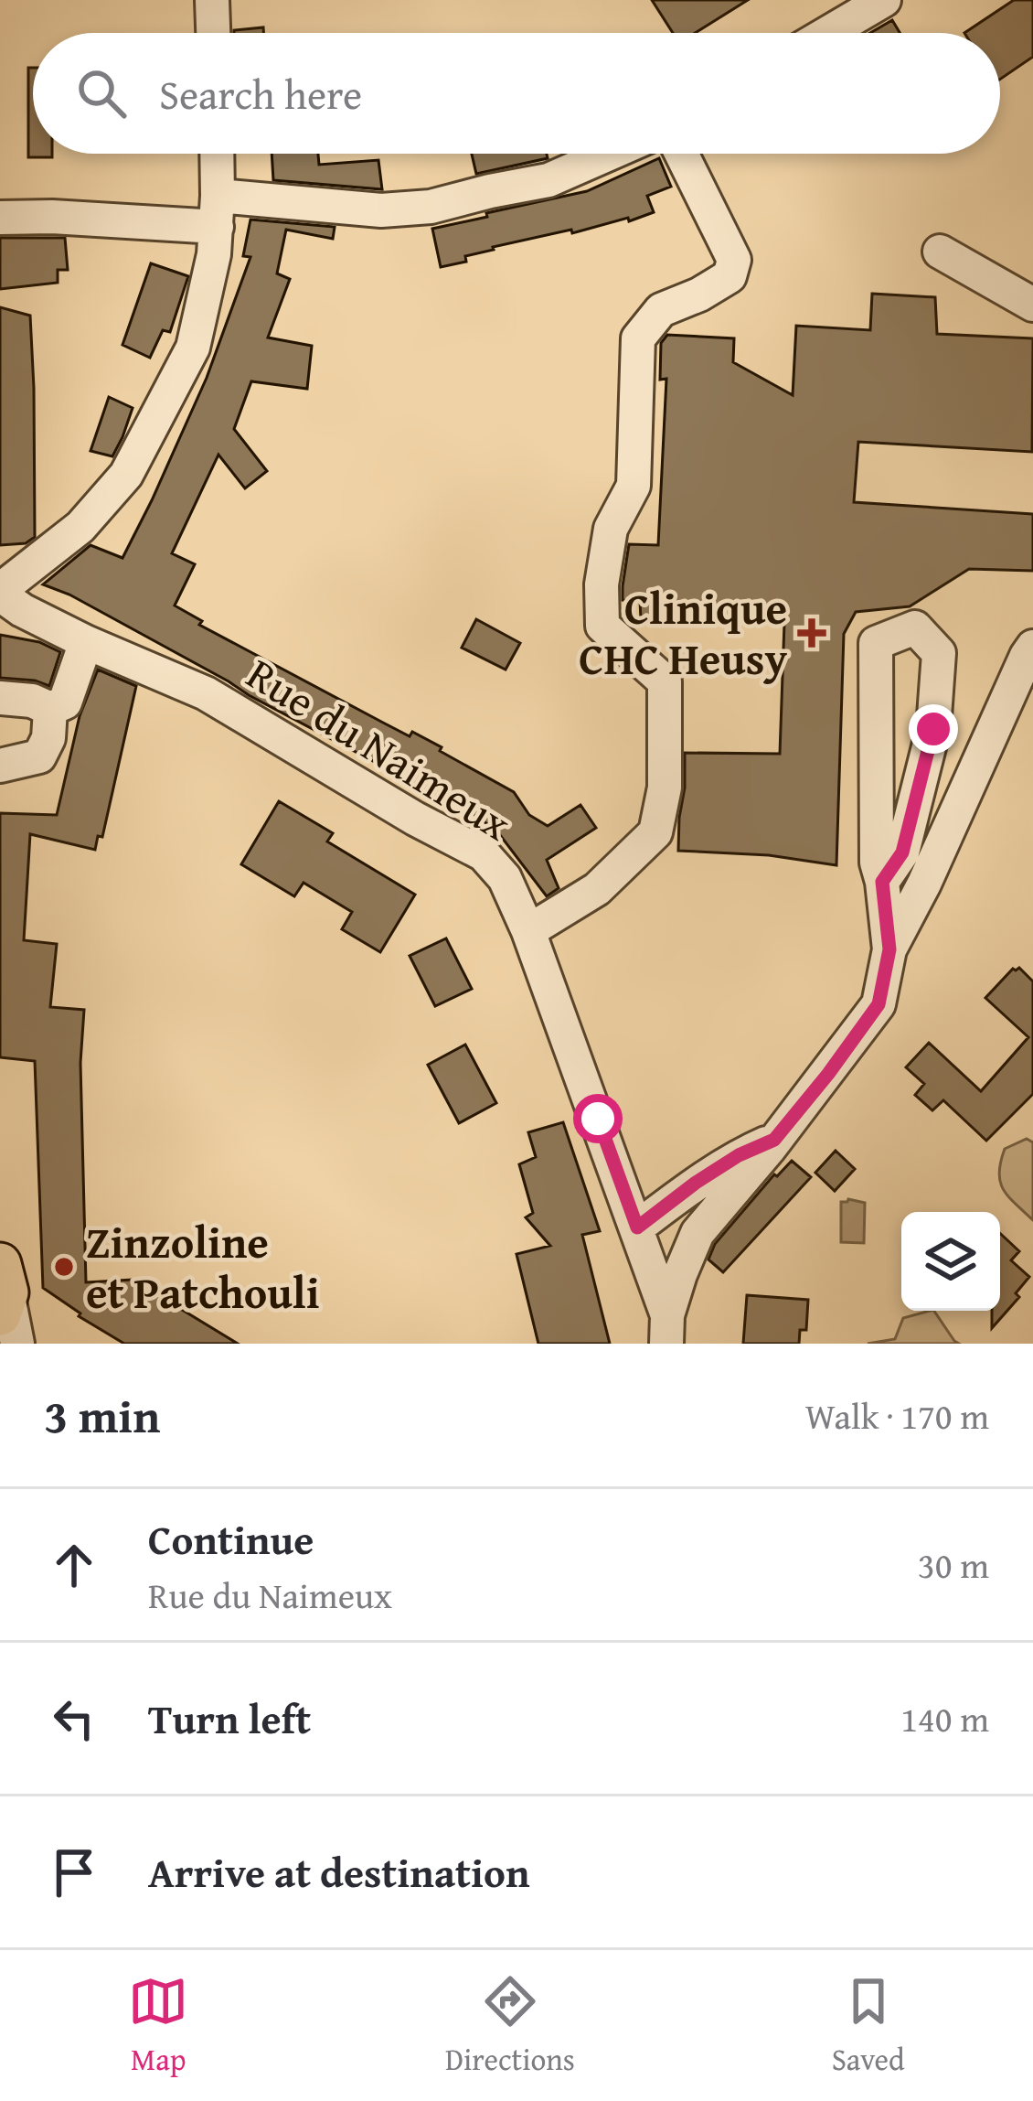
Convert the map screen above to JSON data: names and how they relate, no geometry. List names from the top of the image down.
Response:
{
  "streets": {
    "street": ["Rue du Naimeux"]
  },
  "places": {
    "health": ["Clinique CHC Heusy"],
    "other": ["Zinzoline et Patchouli"]
  },
  "page": {
    "search": "Search here",
    "heading": ["3 min", "Walk · 170 m"],
    "list": [
      ["Continue", "Rue du Naimeux", "30 m"],
      ["Turn left", "140 m"],
      "Arrive at destination"
    ],
    "nav": ["Map", "Directions", "Saved"]
  }
}
